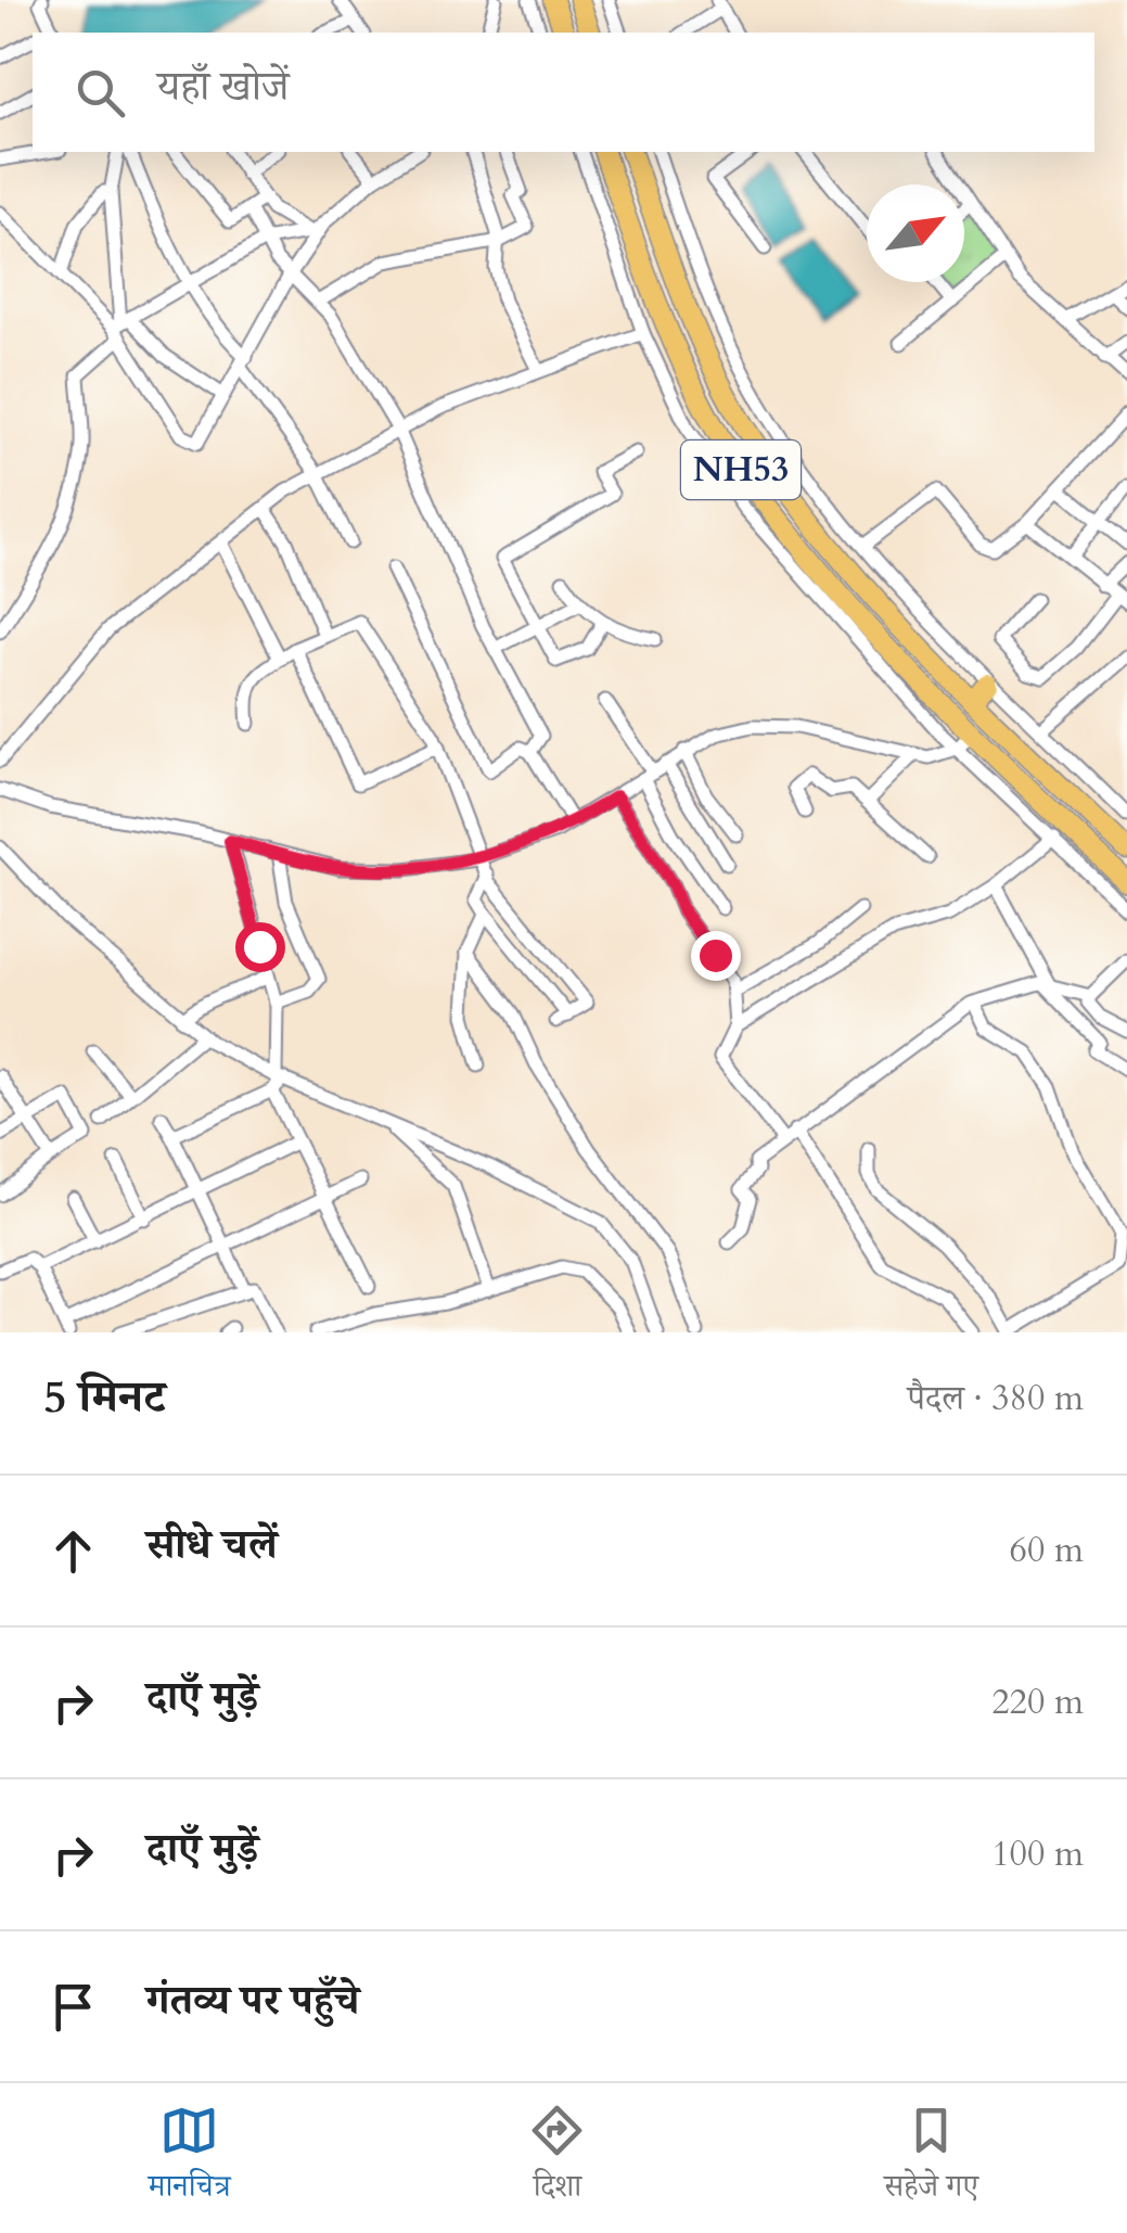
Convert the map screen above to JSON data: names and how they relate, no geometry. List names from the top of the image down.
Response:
{
  "streets": {
    "highway": ["NH53"]
  },
  "north": "top right",
  "page": {
    "search": "यहाँ खोजें",
    "heading": ["5 मिनट", "पैदल · 380 m"],
    "list": [
      ["सीधे चलें", "60 m"],
      ["दाएँ मुड़ें", "220 m"],
      ["दाएँ मुड़ें", "100 m"],
      "गंतव्य पर पहुँचे"
    ],
    "nav": ["मानचित्र", "दिशा", "सहेजे गए"]
  }
}
